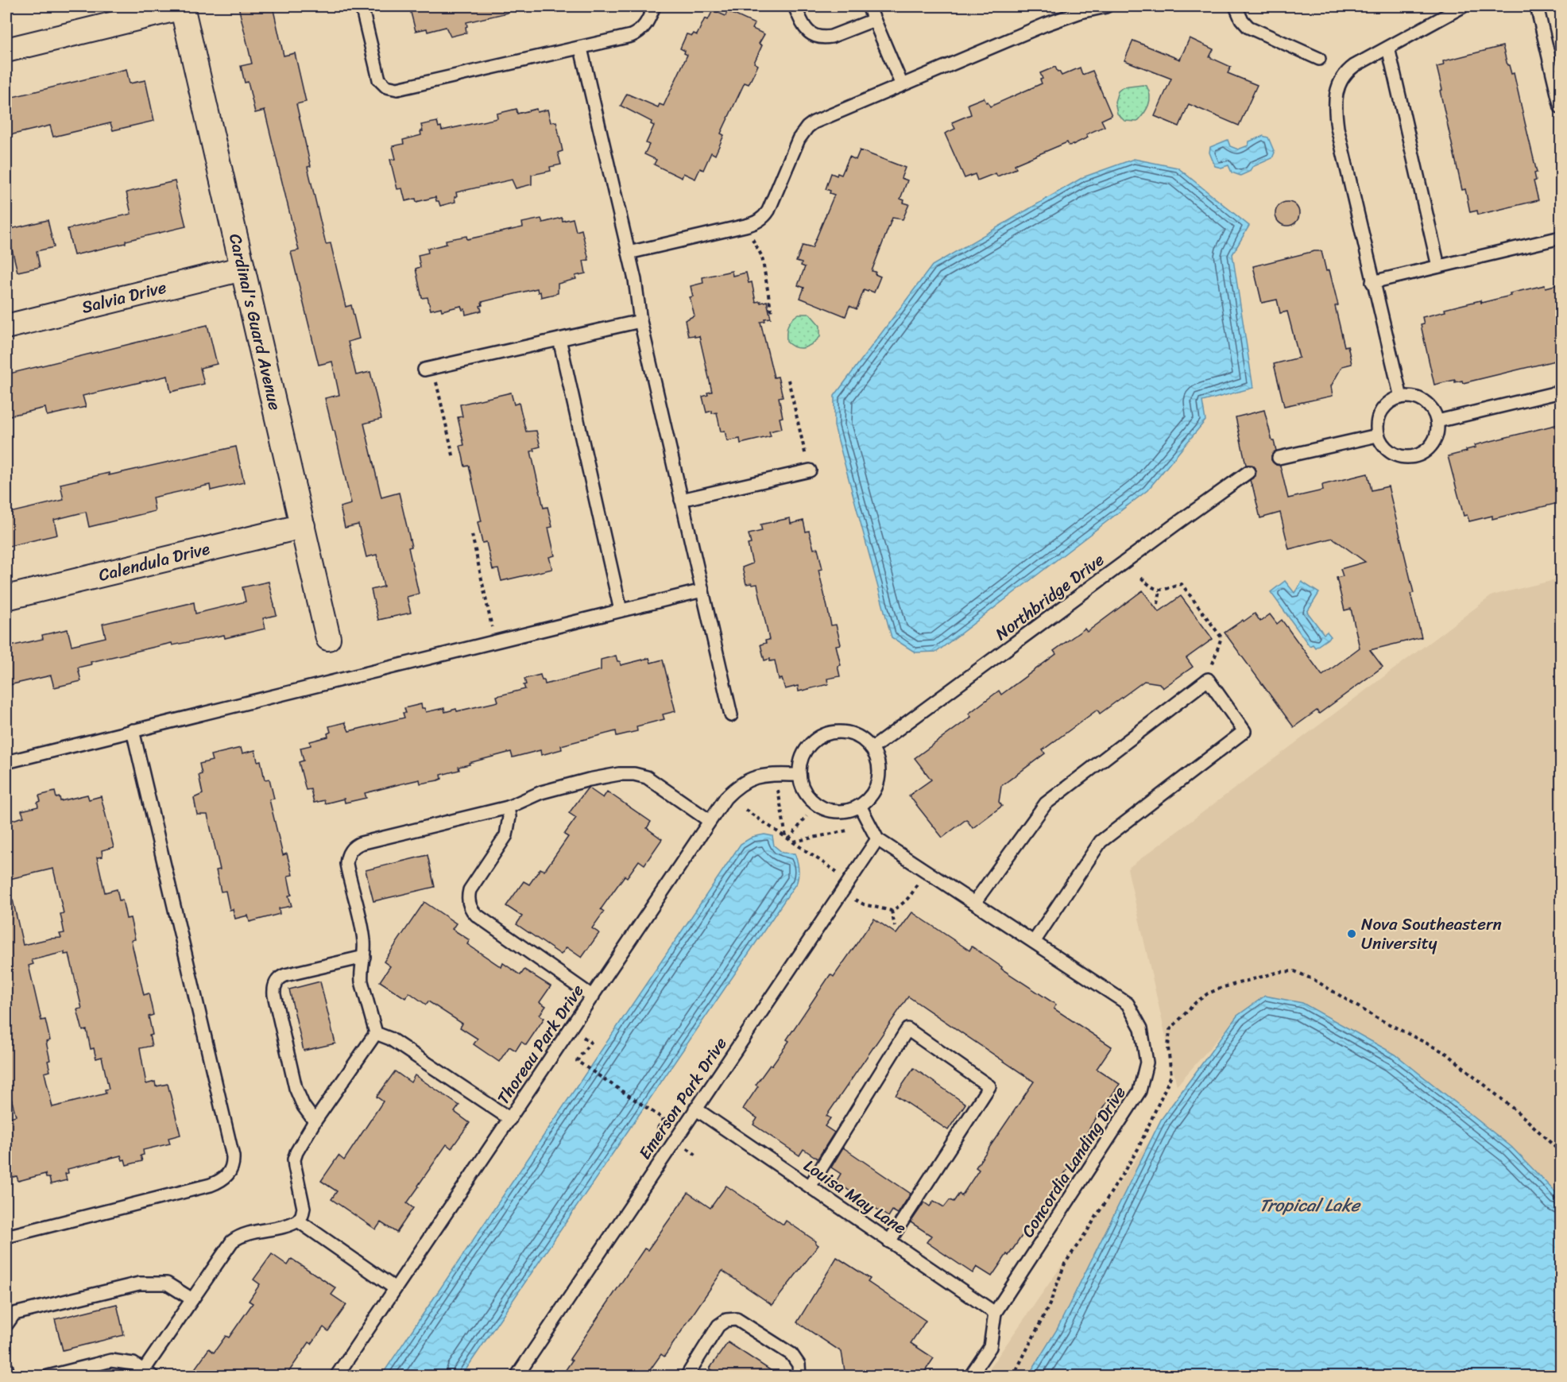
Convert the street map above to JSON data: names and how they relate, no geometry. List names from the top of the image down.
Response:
{
  "streets": {
    "street": ["Salvia Drive", "Cardinal's Guard Avenue", "Calendula Drive"],
    "lane": [
      "Northbridge Drive",
      "Thoreau Park Drive",
      "Emerson Park Drive",
      "Concordia Landing Drive",
      "Louisa May Lane"
    ]
  },
  "crossings": [
    ["Salvia Drive", "Cardinal's Guard Avenue"],
    ["Cardinal's Guard Avenue", "Calendula Drive"],
    ["Northbridge Drive", "Thoreau Park Drive"],
    ["Northbridge Drive", "Concordia Landing Drive"],
    ["Thoreau Park Drive", "Concordia Landing Drive"],
    ["Emerson Park Drive", "Concordia Landing Drive"],
    ["Emerson Park Drive", "Louisa May Lane"],
    ["Concordia Landing Drive", "Louisa May Lane"]
  ],
  "water": ["Tropical Lake"],
  "places": ["Nova Southeastern University"]
}
